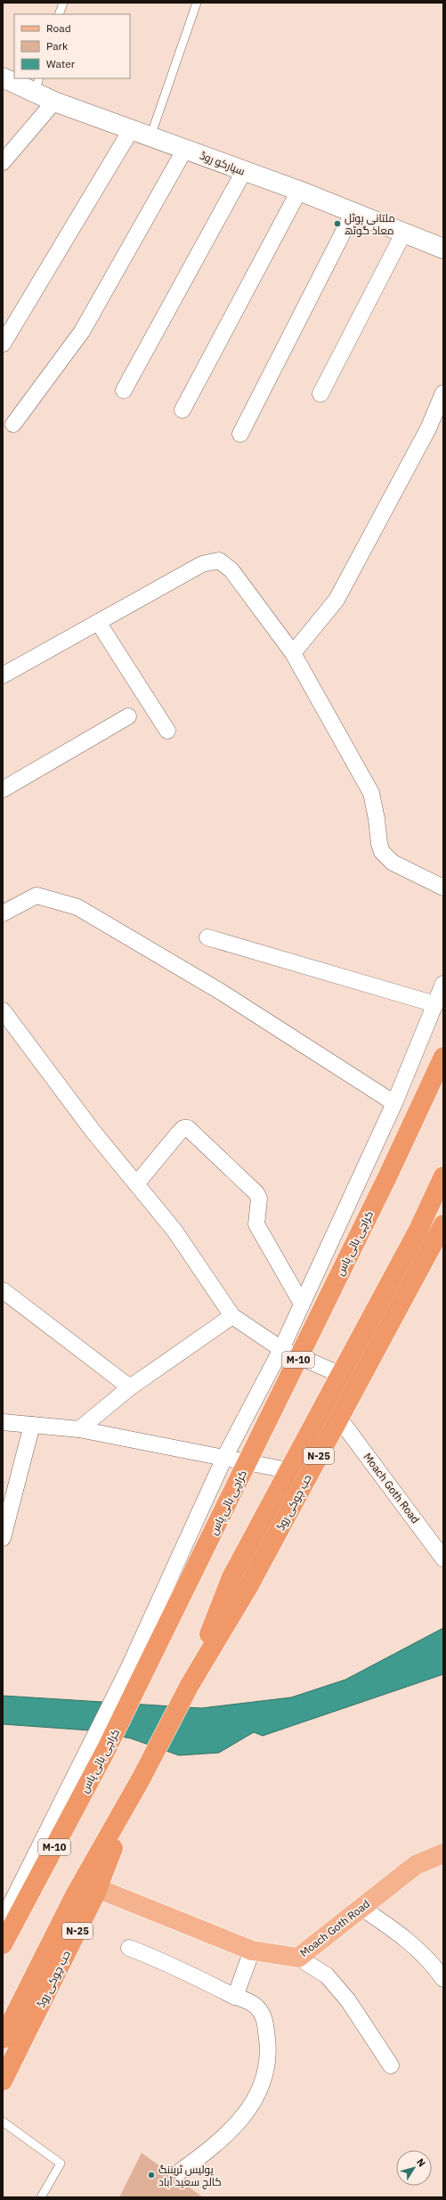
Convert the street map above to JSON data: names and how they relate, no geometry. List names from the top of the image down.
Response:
{
  "streets": {
    "highway": [
      "کراچی بائی پاس",
      "M-10",
      "N-25",
      "حب چوکی روڈ"
    ],
    "main road": ["Moach Goth Road"],
    "street": ["سپارکو روڈ"]
  },
  "crossings": [
    ["Moach Goth Road", "حب چوکی روڈ"]
  ],
  "places": ["ملتانی ہوٹل معاذ گوٹھ", "پولیس ٹریننگ کالج سعید آباد"],
  "legend": ["Road", "Park", "Water"],
  "north": "top right"
}
